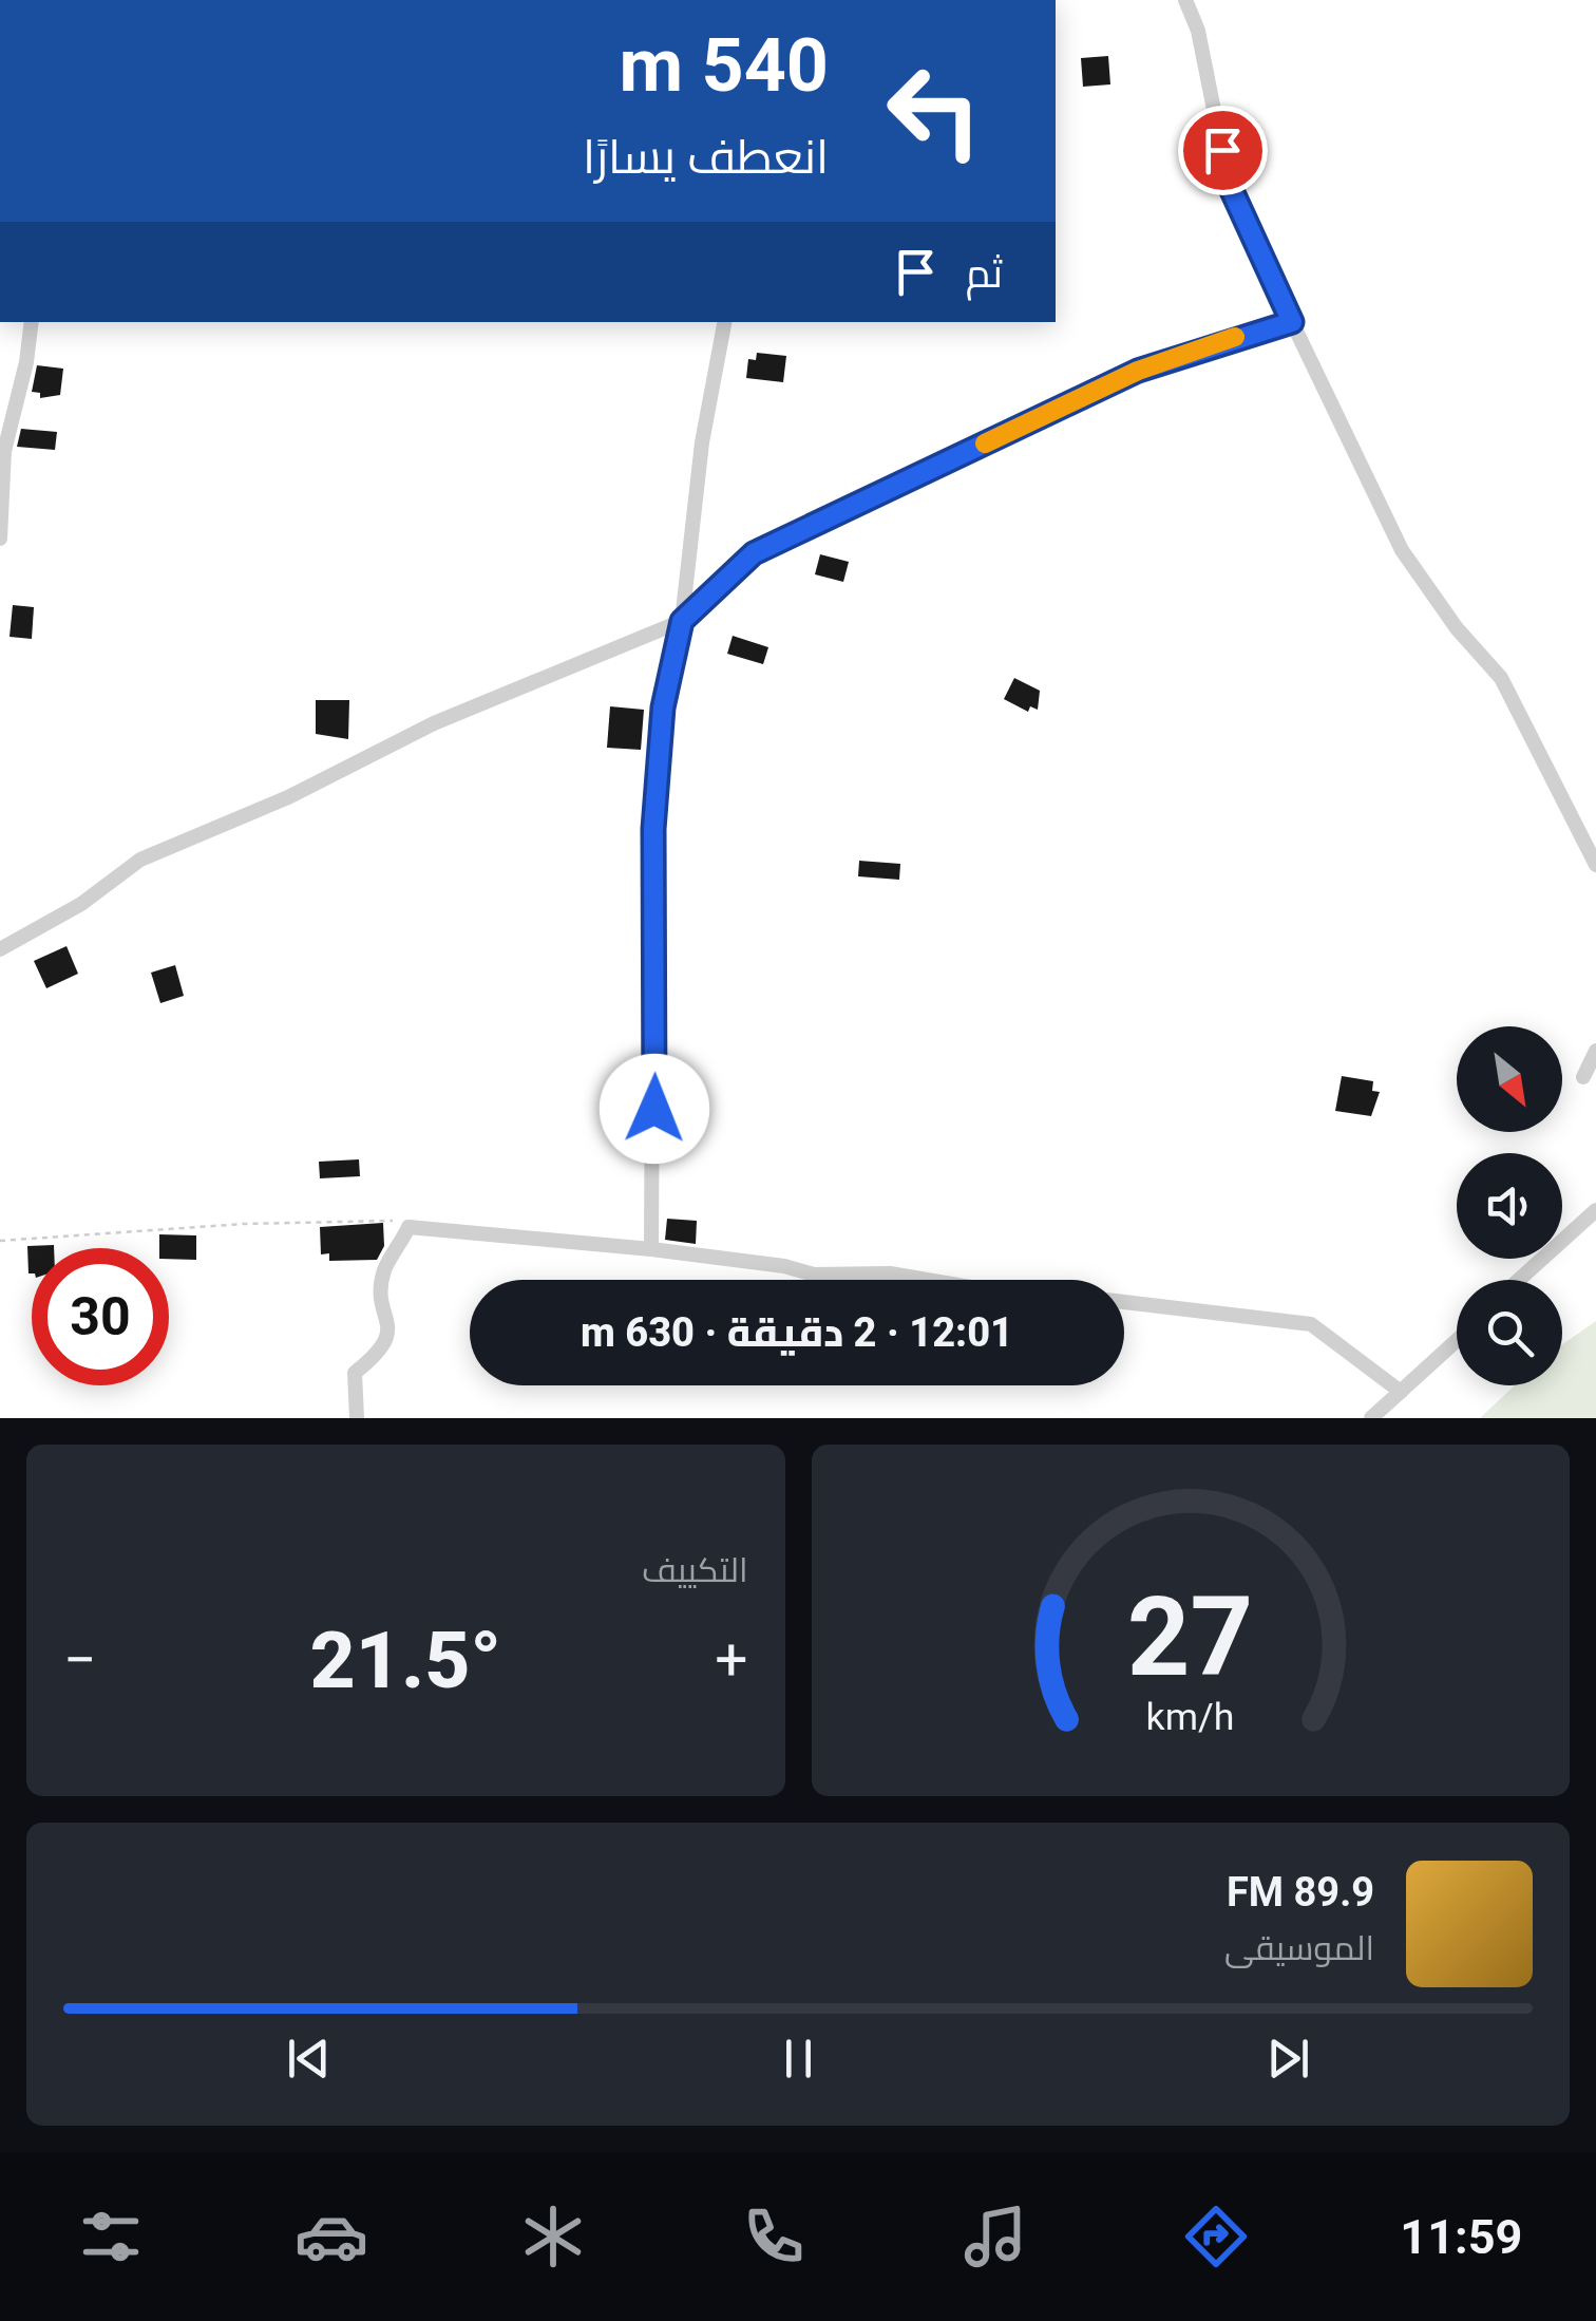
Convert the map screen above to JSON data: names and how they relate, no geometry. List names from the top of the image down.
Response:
{
  "north": "bottom right",
  "page": {
    "turn": ["540 m", "انعطف يسارًا"],
    "then": "ثم",
    "limit": "30",
    "trip": "12:01 · 2 دقيقة · 630 m",
    "tile": "التكييف",
    "heat": ["−", "21.5°", "+"],
    "song": ["89.9 FM", "الموسيقى"],
    "tabs": "11:59",
    "gauge": ["27", "km/h"]
  }
}
